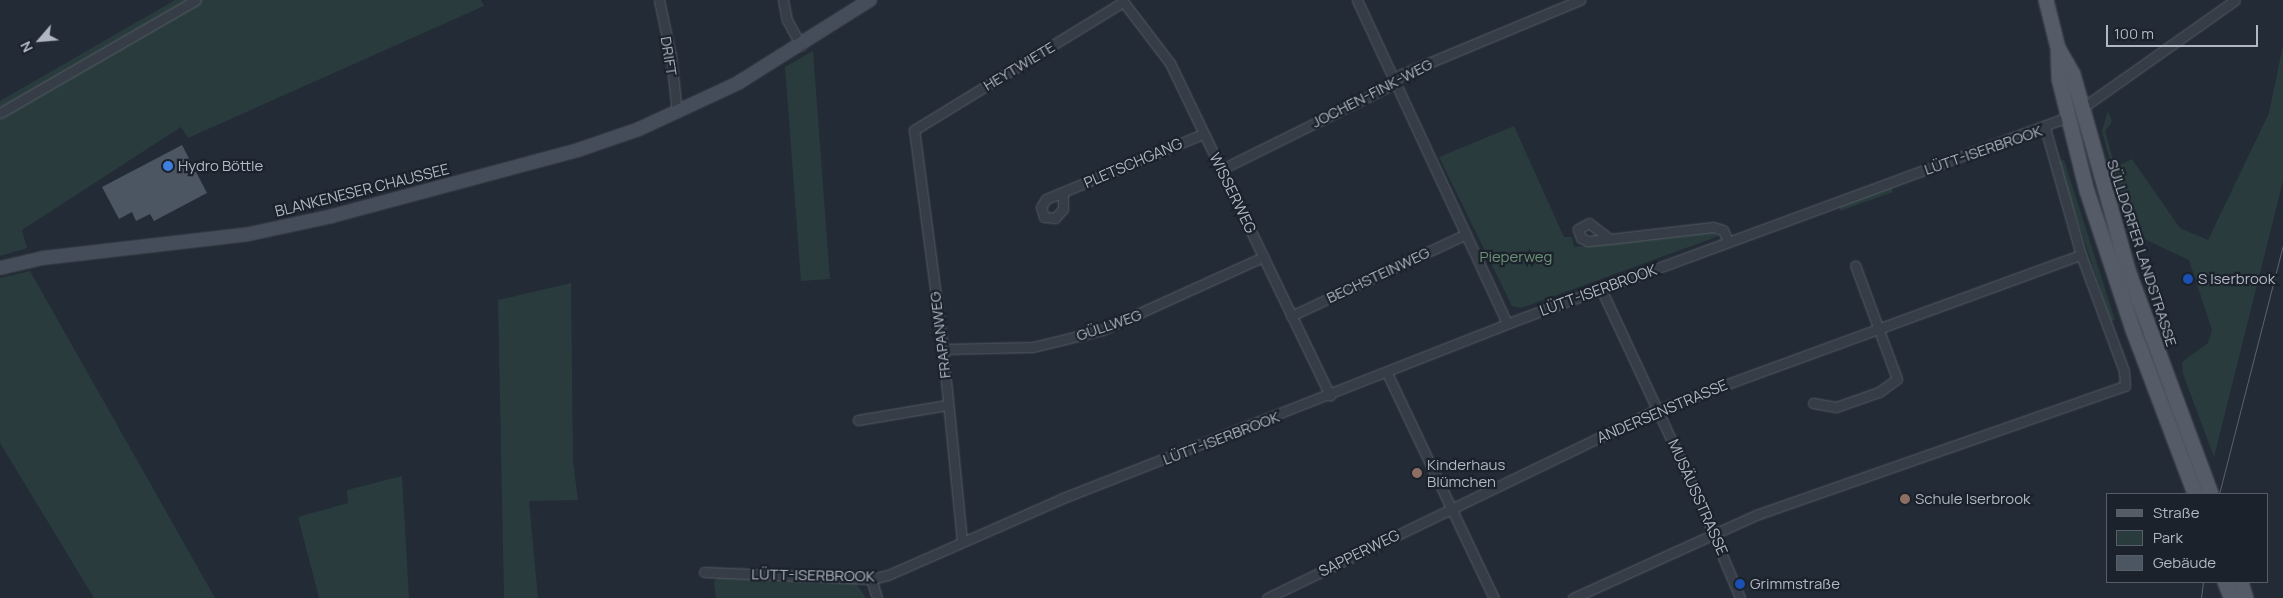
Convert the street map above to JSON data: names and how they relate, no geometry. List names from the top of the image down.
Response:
{
  "streets": {
    "main road": ["BLANKENESER CHAUSSEE", "SÜLLDORFER LANDSTRASSE"],
    "street": [
      "DRIFT",
      "HEYTWIETE",
      "JOCHEN-FINK-WEG",
      "LÜTT-ISERBROOK",
      "PLETSCHGANG",
      "WISSERWEG",
      "BECHSTEINWEG",
      "GÜLLWEG",
      "FRAPANWEG",
      "ANDERSENSTRASSE",
      "MUSÄUSSTRASSE",
      "SAPPERWEG"
    ]
  },
  "crossings": [
    ["DRIFT", "BLANKENESER CHAUSSEE"],
    ["HEYTWIETE", "WISSERWEG"],
    ["HEYTWIETE", "FRAPANWEG"],
    ["JOCHEN-FINK-WEG", "WISSERWEG"],
    ["LÜTT-ISERBROOK", "WISSERWEG"],
    ["LÜTT-ISERBROOK", "SÜLLDORFER LANDSTRASSE"],
    ["LÜTT-ISERBROOK", "FRAPANWEG"],
    ["LÜTT-ISERBROOK", "MUSÄUSSTRASSE"],
    ["PLETSCHGANG", "WISSERWEG"],
    ["WISSERWEG", "BECHSTEINWEG"],
    ["WISSERWEG", "GÜLLWEG"],
    ["GÜLLWEG", "FRAPANWEG"],
    ["ANDERSENSTRASSE", "MUSÄUSSTRASSE"],
    ["ANDERSENSTRASSE", "SAPPERWEG"]
  ],
  "parks": ["Pieperweg"],
  "places": [
    "Hydro Böttle",
    "S Iserbrook",
    "Kinderhaus Blümchen",
    "Schule Iserbrook",
    "Grimmstraße"
  ],
  "legend": ["Straße", "Park", "Gebäude"],
  "scale_bar": "100 m",
  "north": "bottom left"
}
